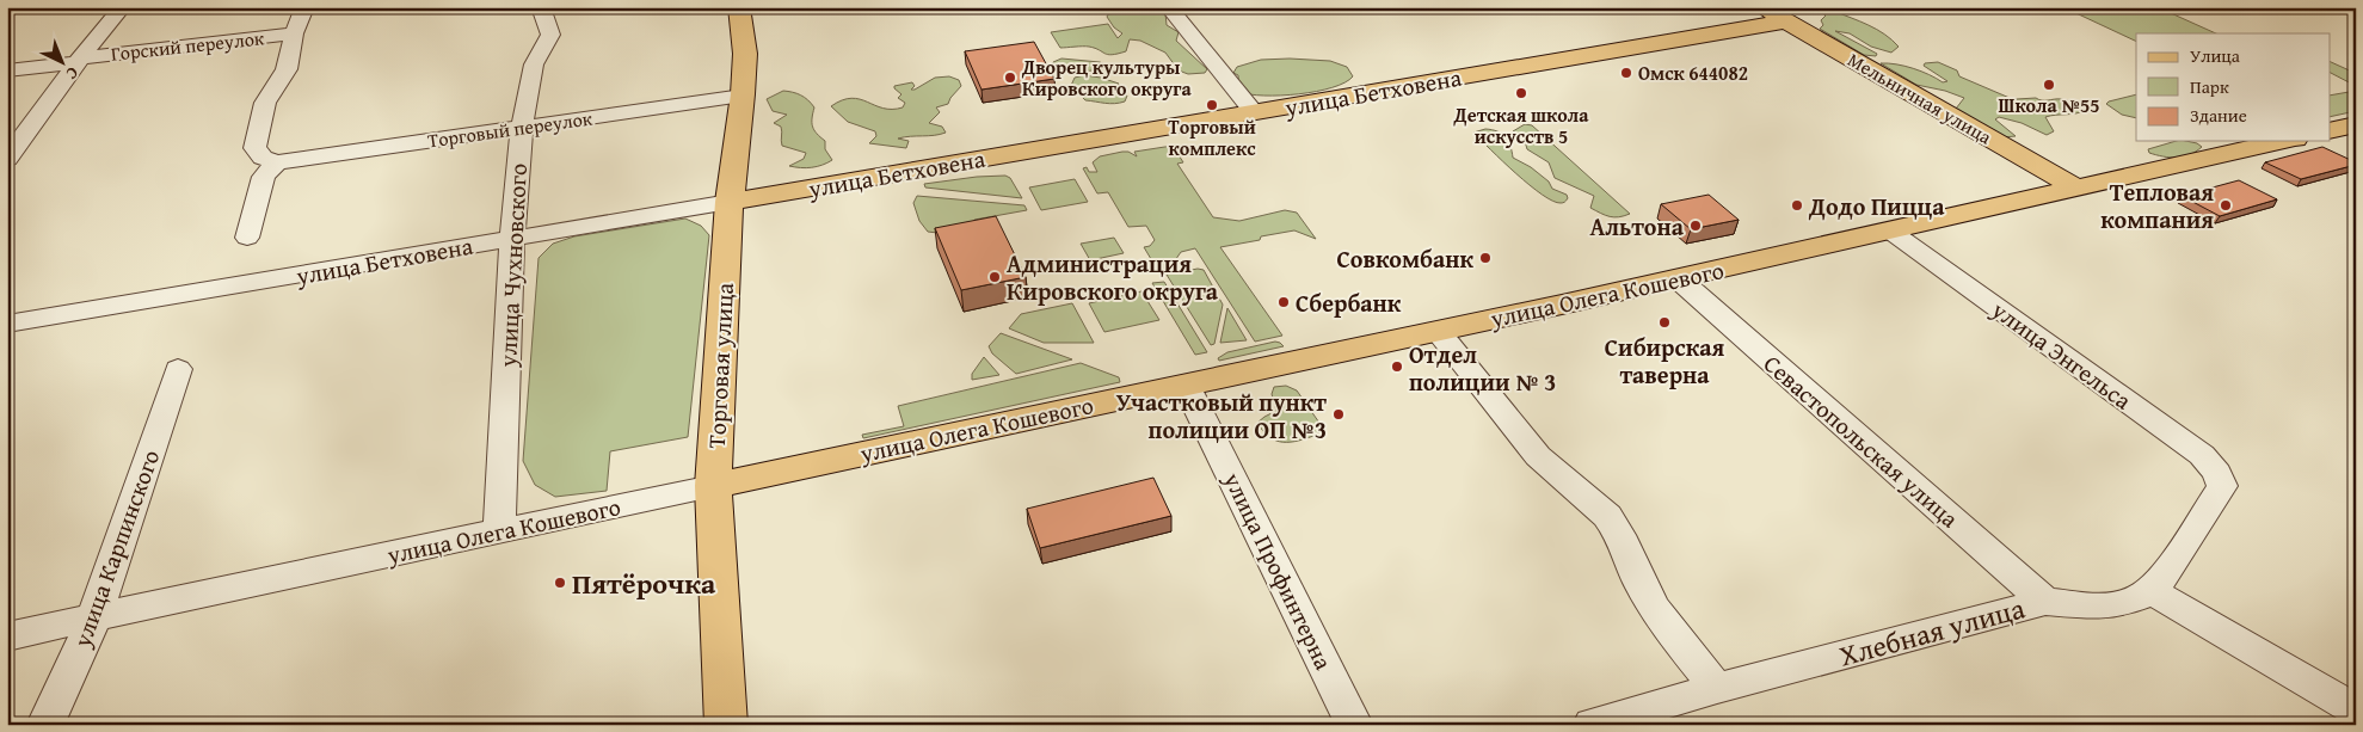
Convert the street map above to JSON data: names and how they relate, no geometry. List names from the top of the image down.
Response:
{
  "streets": {
    "main road": [
      "улица Бетховена",
      "Мельничная улица",
      "улица Олега Кошевого",
      "Торговая улица"
    ],
    "street": [
      "Горский переулок",
      "Торговый переулок",
      "улица Чухновского",
      "улица Энгельса",
      "Севастопольская улица",
      "улица Карпинского",
      "улица Профинтерна",
      "Хлебная улица"
    ]
  },
  "crossings": [
    ["улица Бетховена", "Мельничная улица"],
    ["улица Бетховена", "улица Чухновского"],
    ["улица Бетховена", "Торговая улица"],
    ["Мельничная улица", "улица Олега Кошевого"],
    ["Торговый переулок", "улица Чухновского"],
    ["Торговый переулок", "Торговая улица"],
    ["улица Чухновского", "улица Олега Кошевого"],
    ["улица Олега Кошевого", "улица Энгельса"],
    ["улица Олега Кошевого", "Торговая улица"],
    ["улица Олега Кошевого", "Севастопольская улица"],
    ["улица Олега Кошевого", "улица Карпинского"],
    ["улица Олега Кошевого", "улица Профинтерна"],
    ["улица Энгельса", "Хлебная улица"],
    ["Севастопольская улица", "Хлебная улица"]
  ],
  "places": [
    "Омск 644082",
    "Дворец культуры Кировского округа",
    "Школа №55",
    "Детская школа искусств 5",
    "Торговый комплекс",
    "Додо Пицца",
    "Тепловая компания",
    "Альтона",
    "Совкомбанк",
    "Администрация Кировского округа",
    "Сбербанк",
    "Сибирская таверна",
    "Отдел полиции № 3",
    "Участковый пункт полиции ОП №3",
    "Пятёрочка"
  ],
  "legend": ["Улица", "Парк", "Здание"],
  "north": "bottom right"
}
